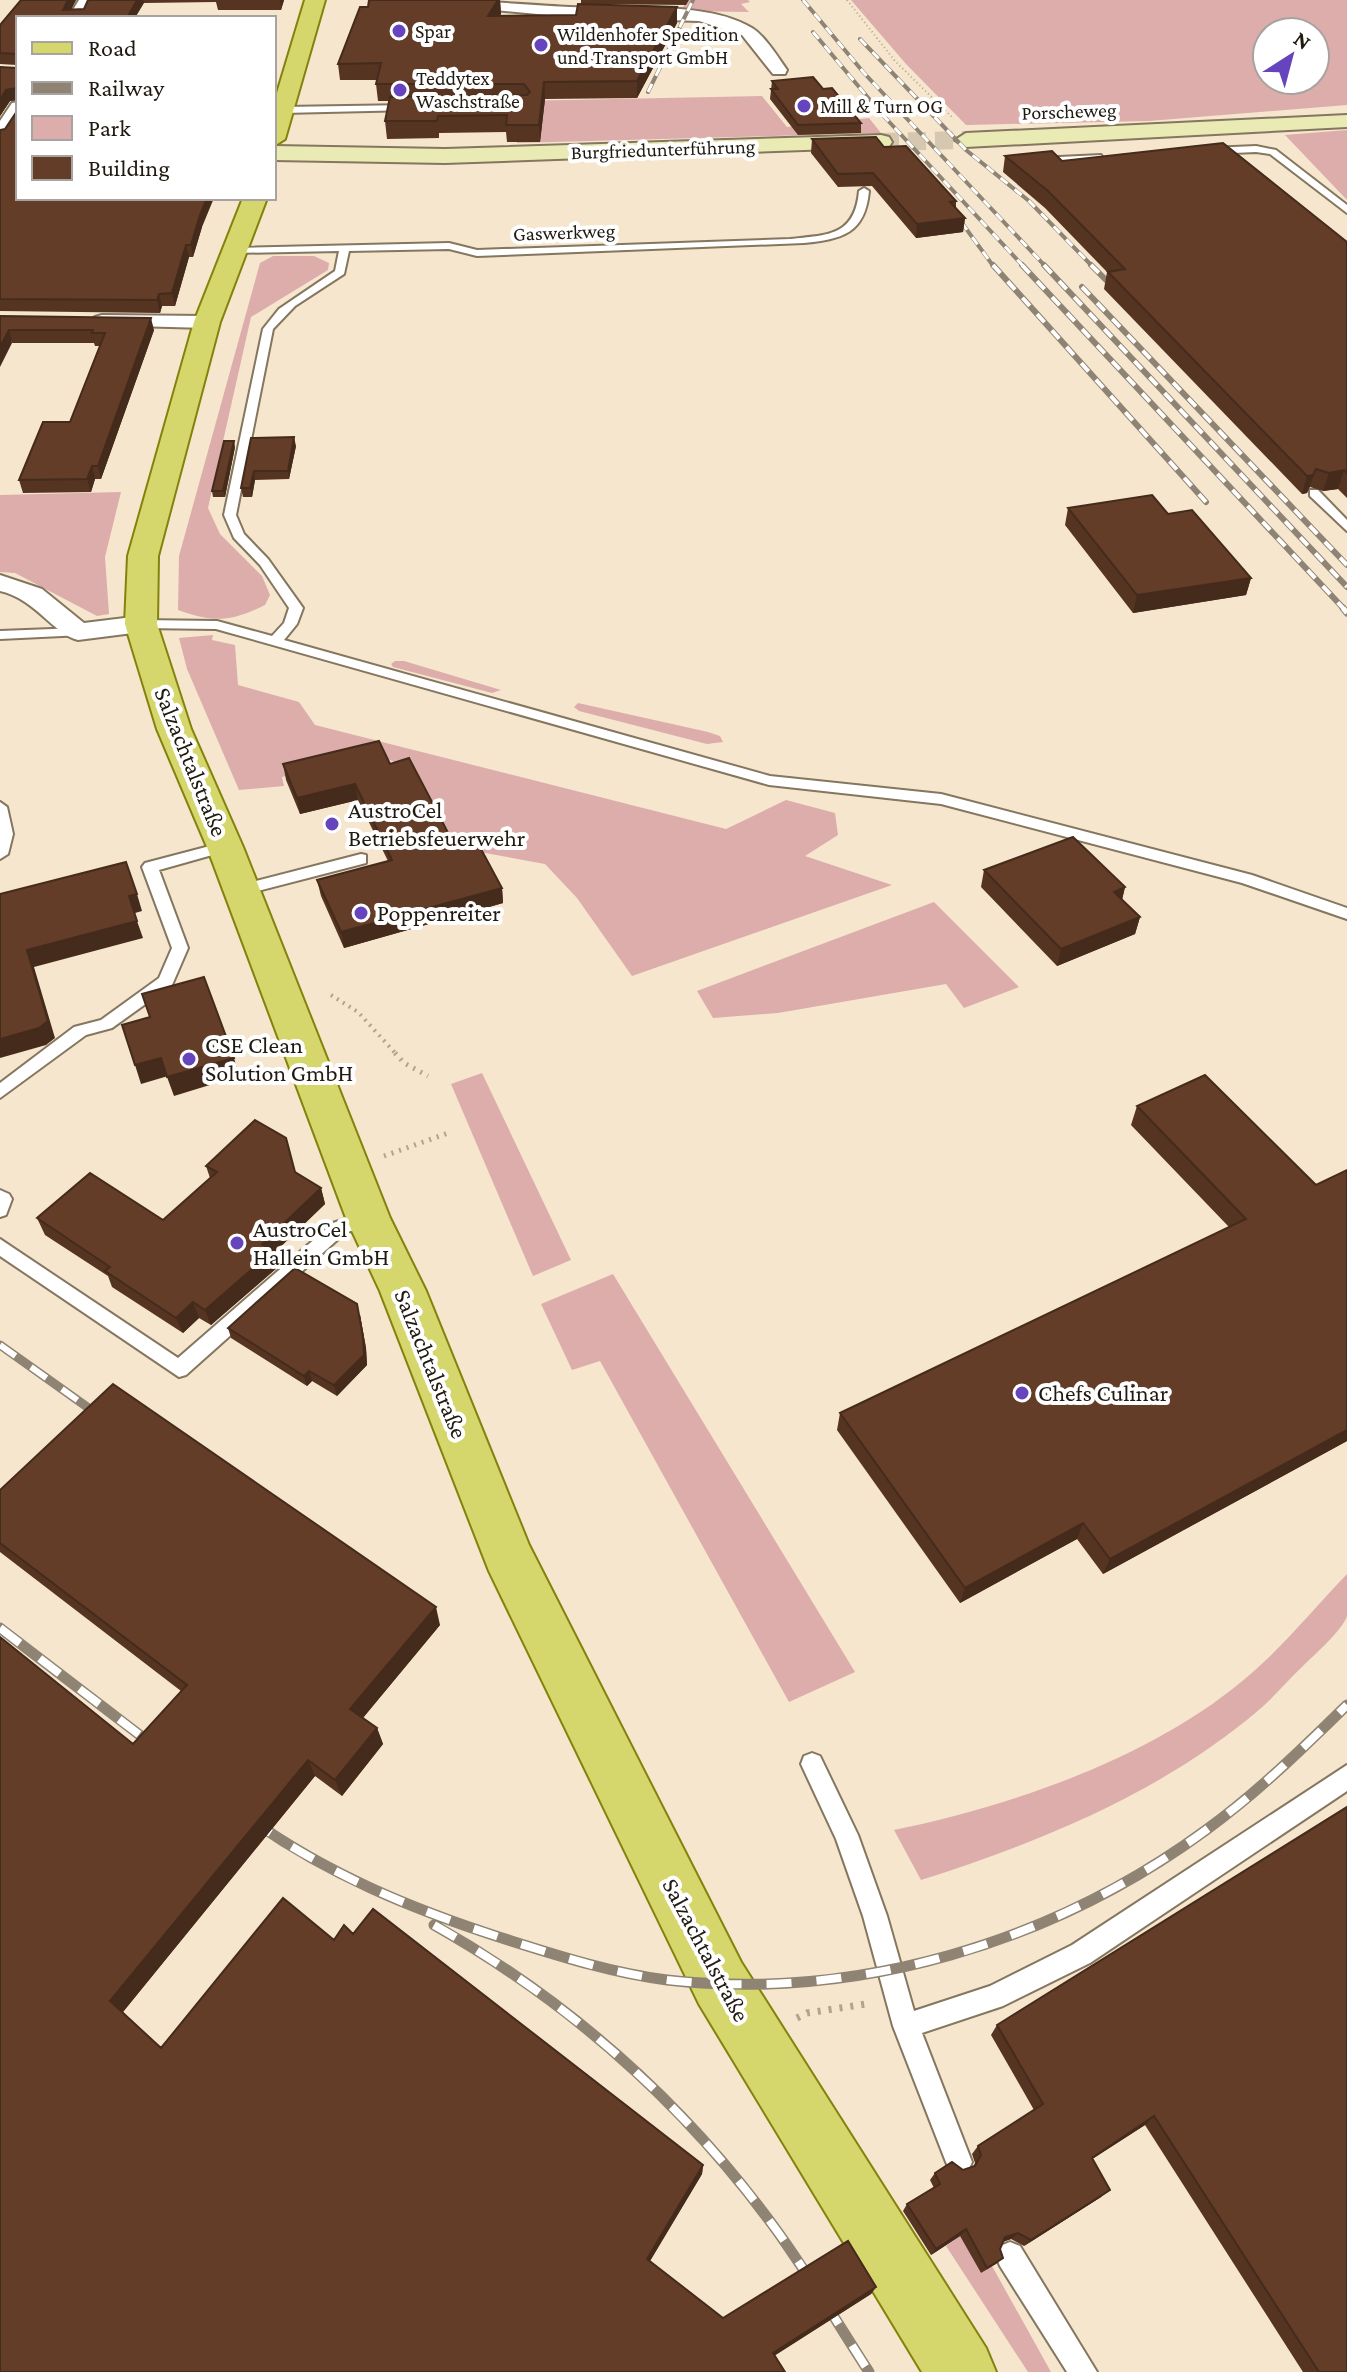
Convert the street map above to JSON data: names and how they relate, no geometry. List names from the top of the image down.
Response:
{
  "streets": {
    "main road": ["Salzachtalstraße"],
    "street": ["Burgfriedunterführung"],
    "lane": ["Gaswerkweg"]
  },
  "crossings": [
    ["Gaswerkweg", "Salzachtalstraße"]
  ],
  "places": [
    "Spar",
    "Wildenhofer Spedition und Transport GmbH",
    "Teddytex Waschstraße",
    "Mill & Turn OG",
    "AustroCel Betriebsfeuerwehr",
    "Poppenreiter",
    "CSE Clean Solution GmbH",
    "AustroCel Hallein GmbH",
    "Chefs Culinar"
  ],
  "legend": [
    "Road",
    "Railway",
    "Park",
    "Building"
  ],
  "north": "top right"
}
